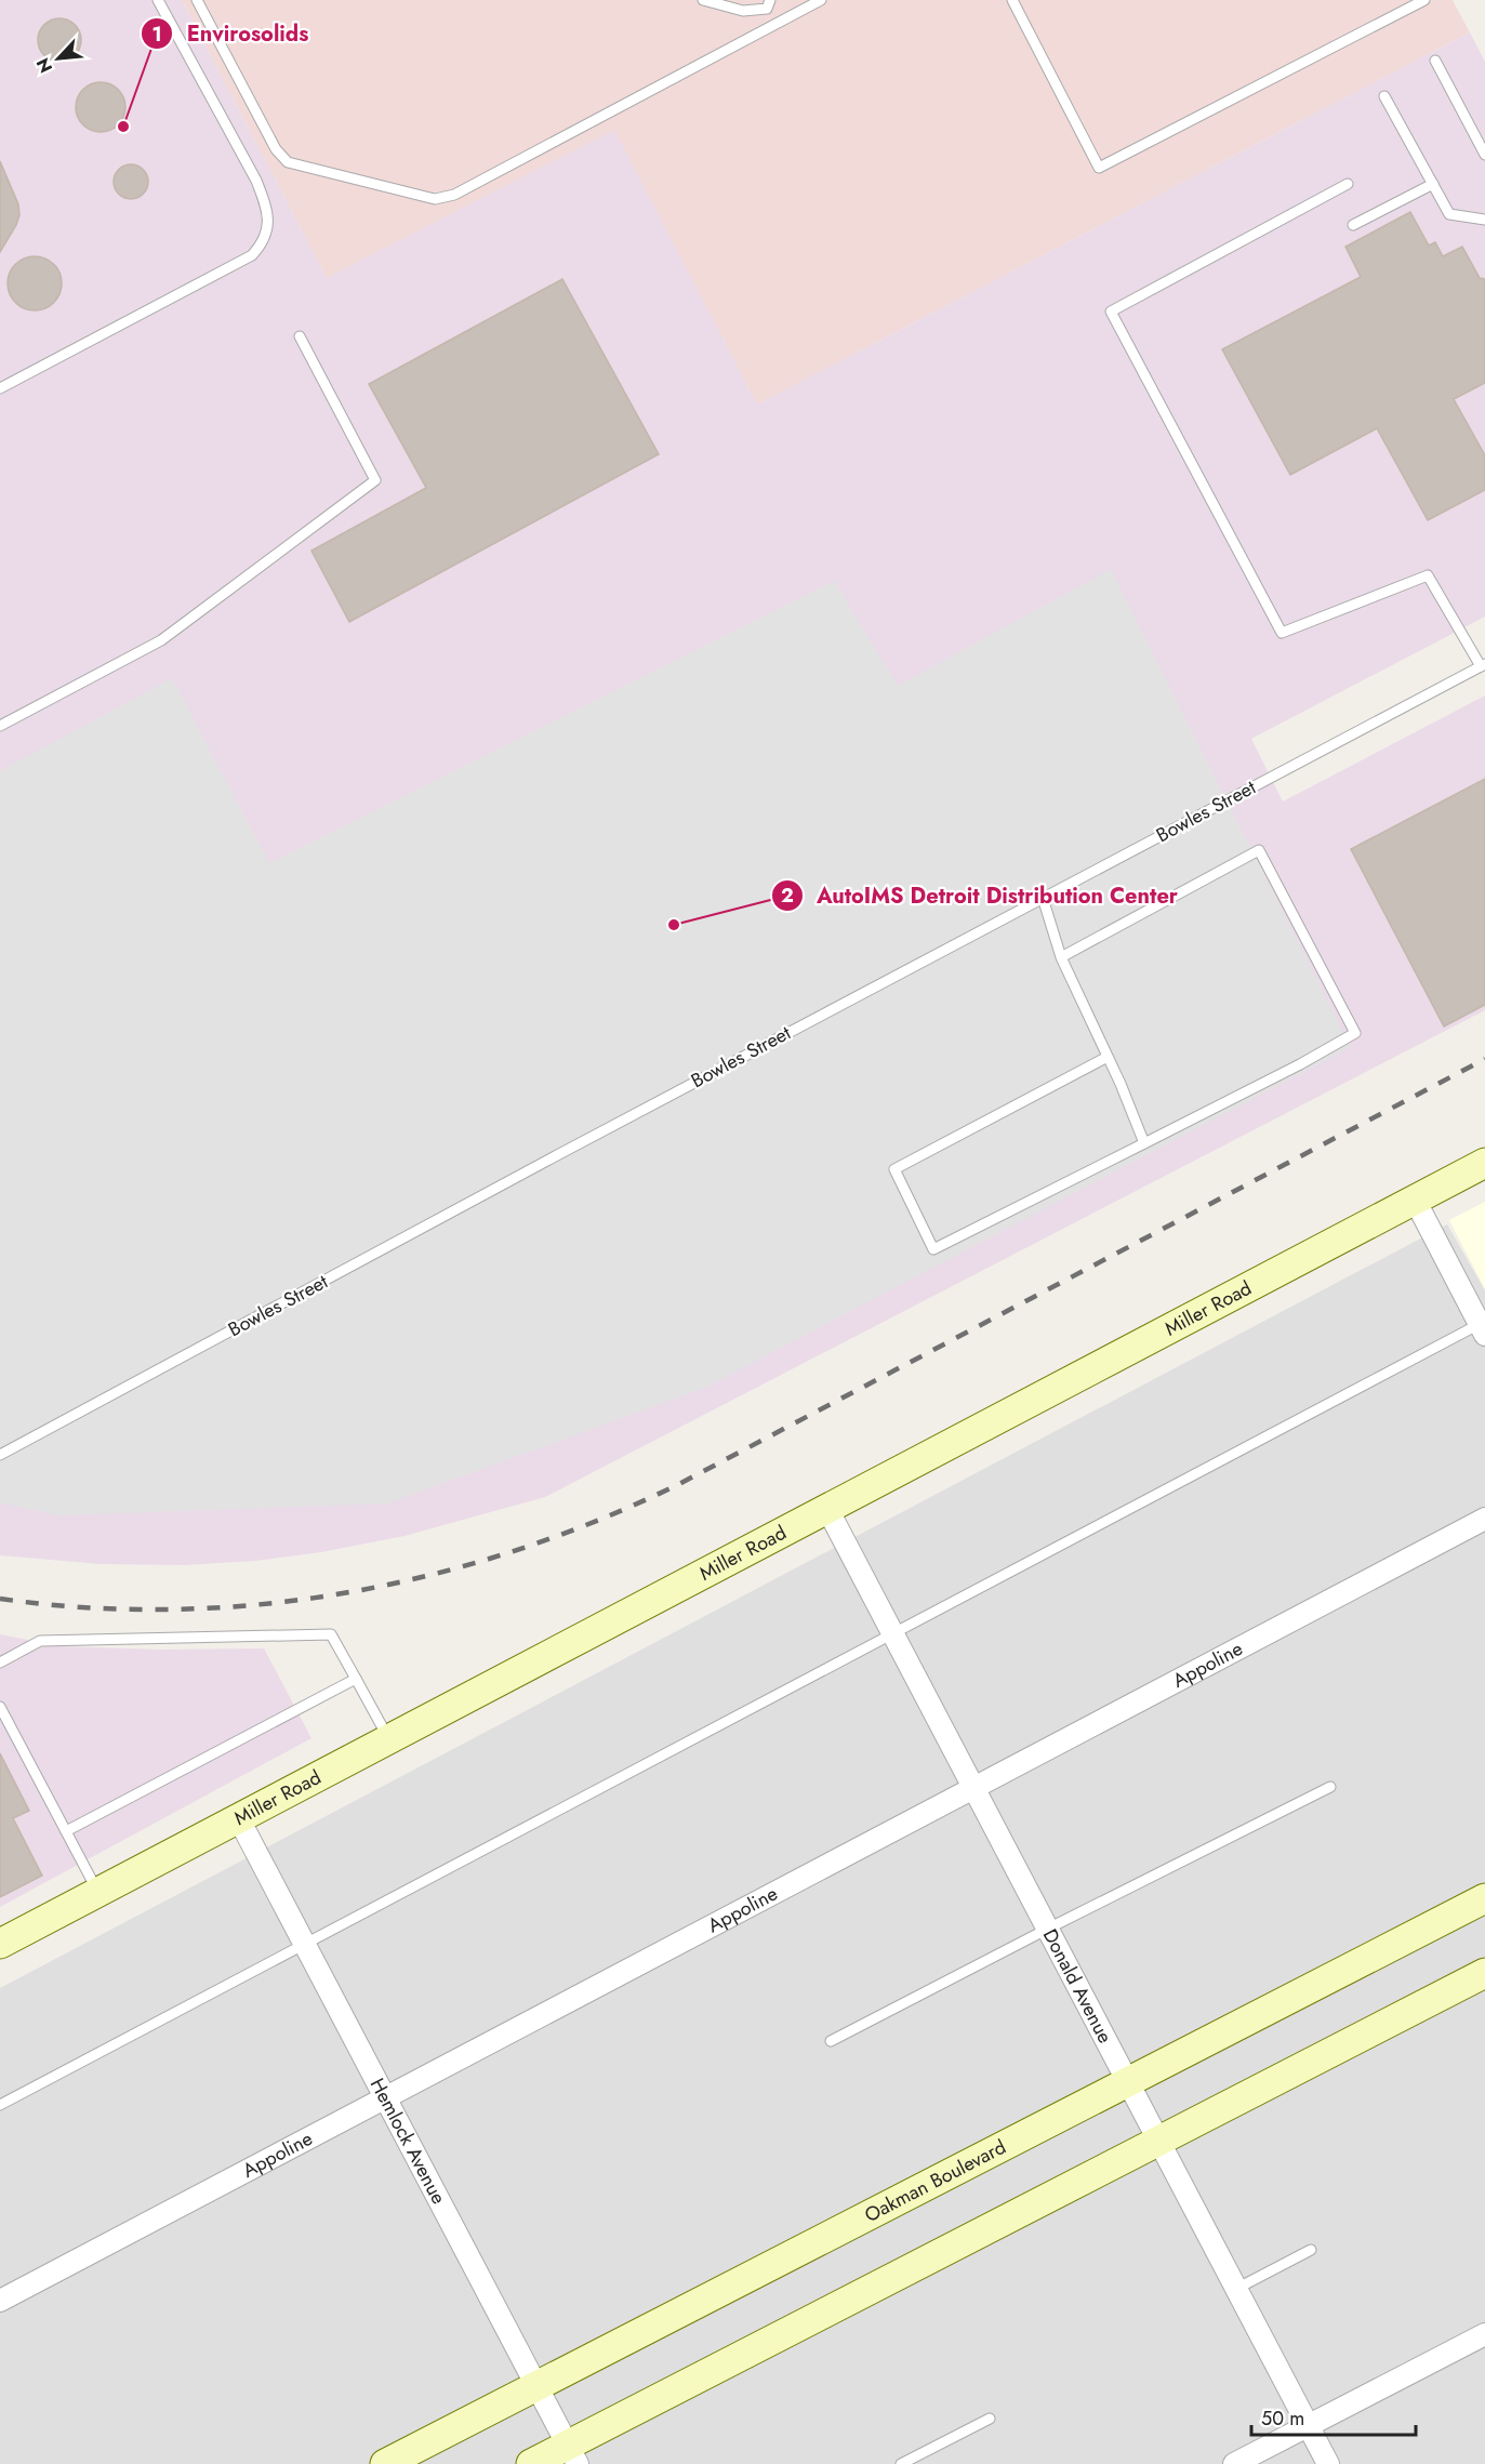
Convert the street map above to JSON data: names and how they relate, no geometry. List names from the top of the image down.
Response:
{
  "streets": {
    "street": [
      "Miller Road",
      "Appoline",
      "Donald Avenue",
      "Hemlock Avenue",
      "Oakman Boulevard"
    ],
    "lane": ["Bowles Street"]
  },
  "crossings": [
    ["Miller Road", "Donald Avenue"],
    ["Miller Road", "Hemlock Avenue"],
    ["Appoline", "Donald Avenue"],
    ["Appoline", "Hemlock Avenue"],
    ["Donald Avenue", "Oakman Boulevard"],
    ["Hemlock Avenue", "Oakman Boulevard"]
  ],
  "places": ["Envirosolids", "AutoIMS Detroit Distribution Center"],
  "scale_bar": "50 m",
  "north": "bottom left"
}
